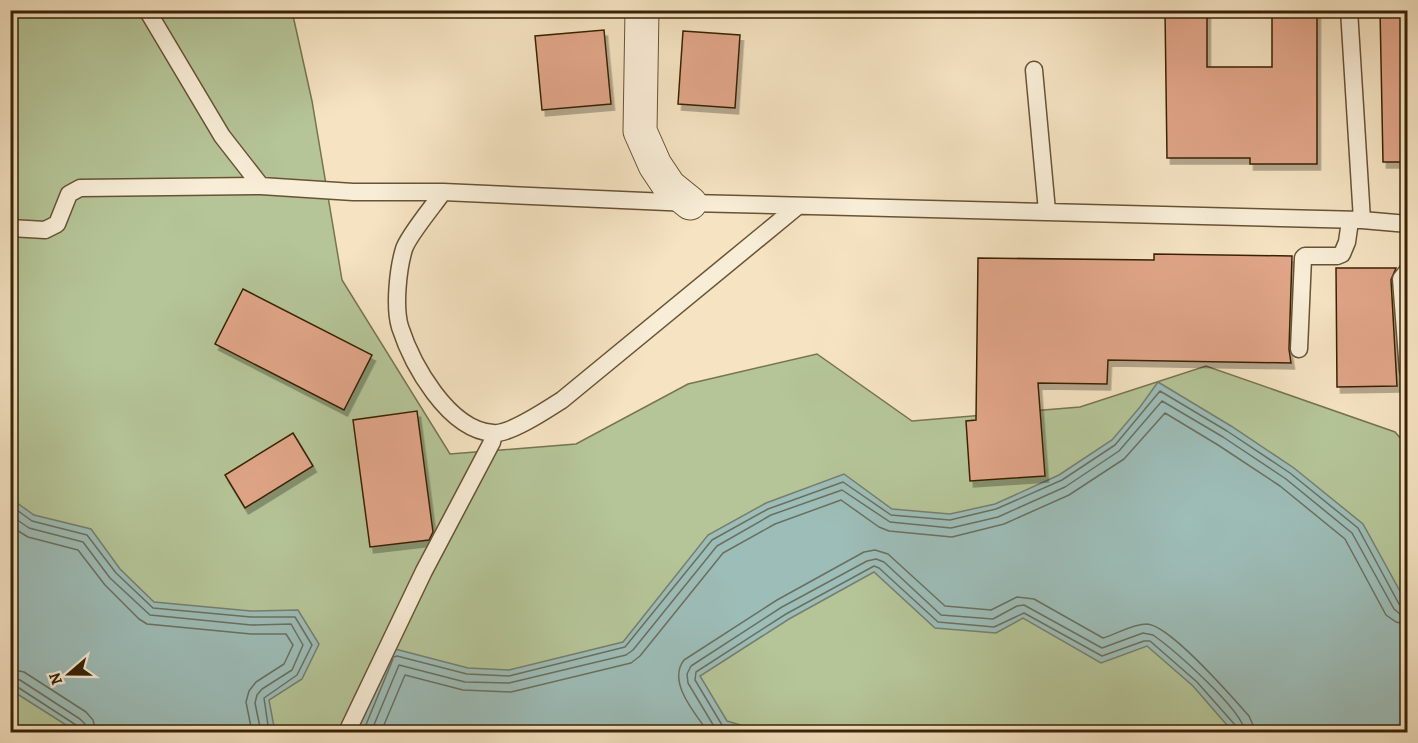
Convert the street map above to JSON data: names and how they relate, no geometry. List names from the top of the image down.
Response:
{
  "north": "left"
}
